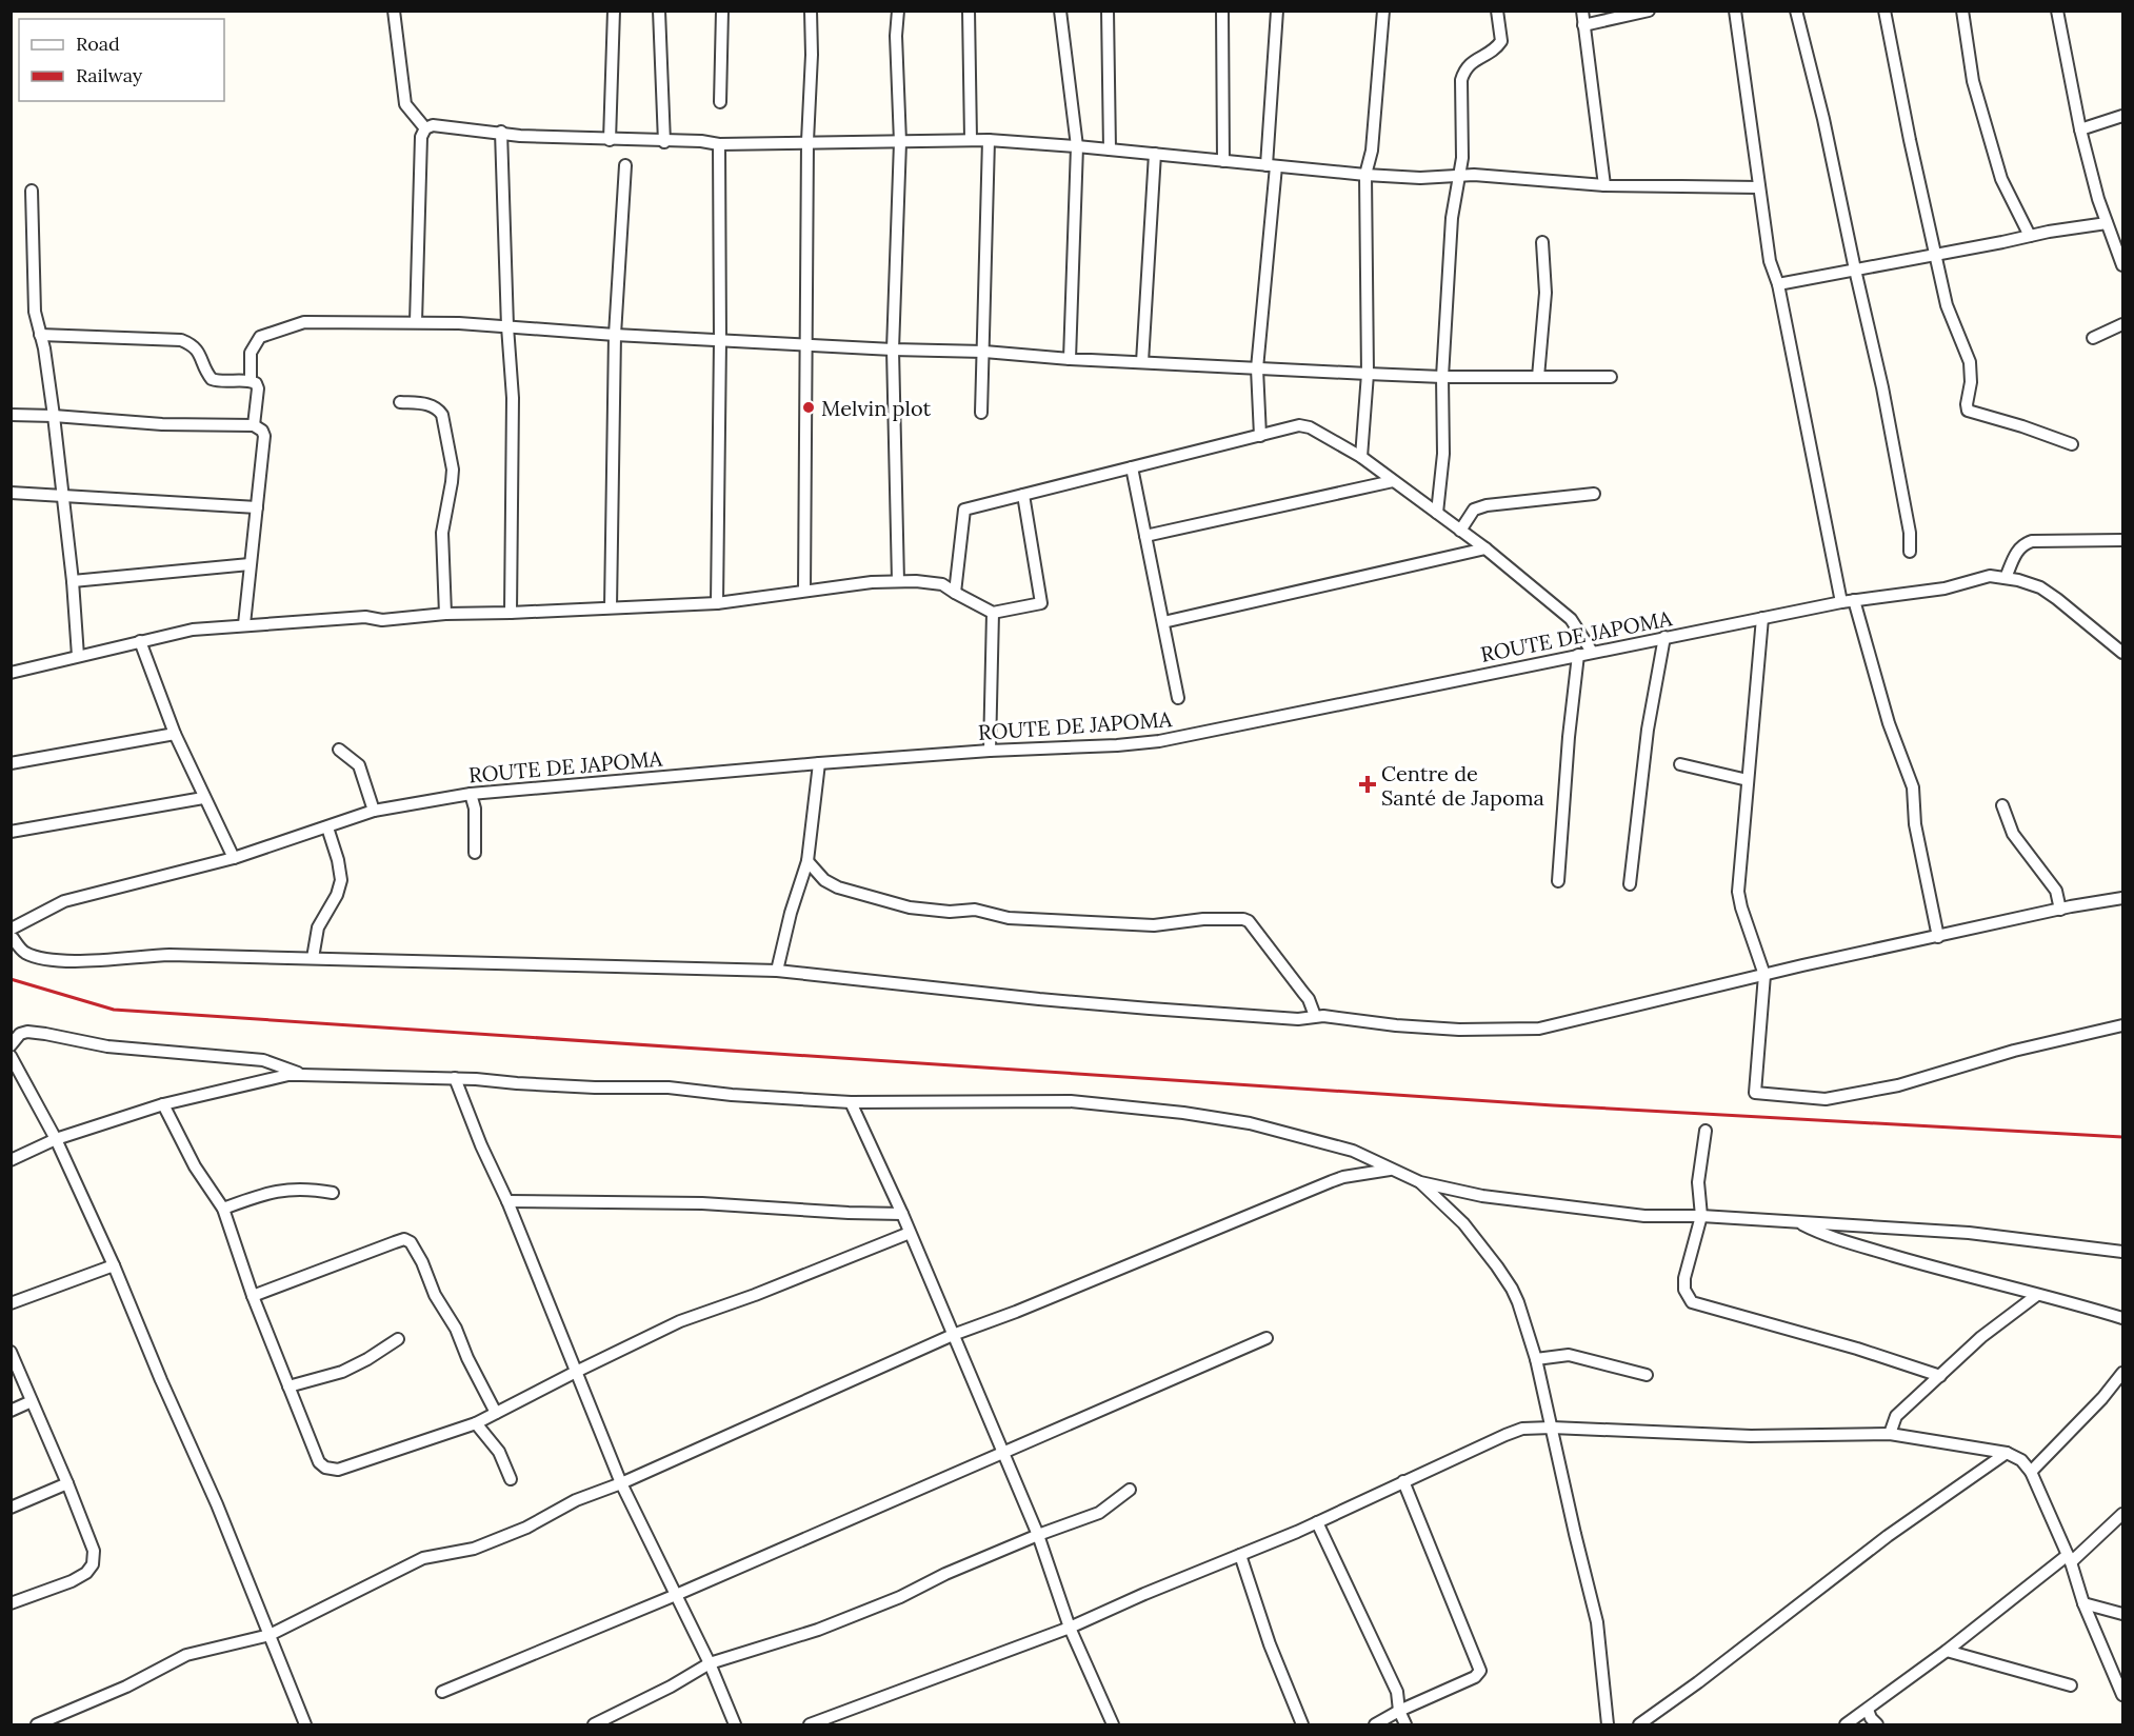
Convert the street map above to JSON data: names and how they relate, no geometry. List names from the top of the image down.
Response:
{
  "streets": {
    "street": ["ROUTE DE JAPOMA"]
  },
  "places": {
    "other": ["Melvin plot"],
    "health": ["Centre de Santé de Japoma"]
  },
  "legend": ["Road", "Railway"]
}
